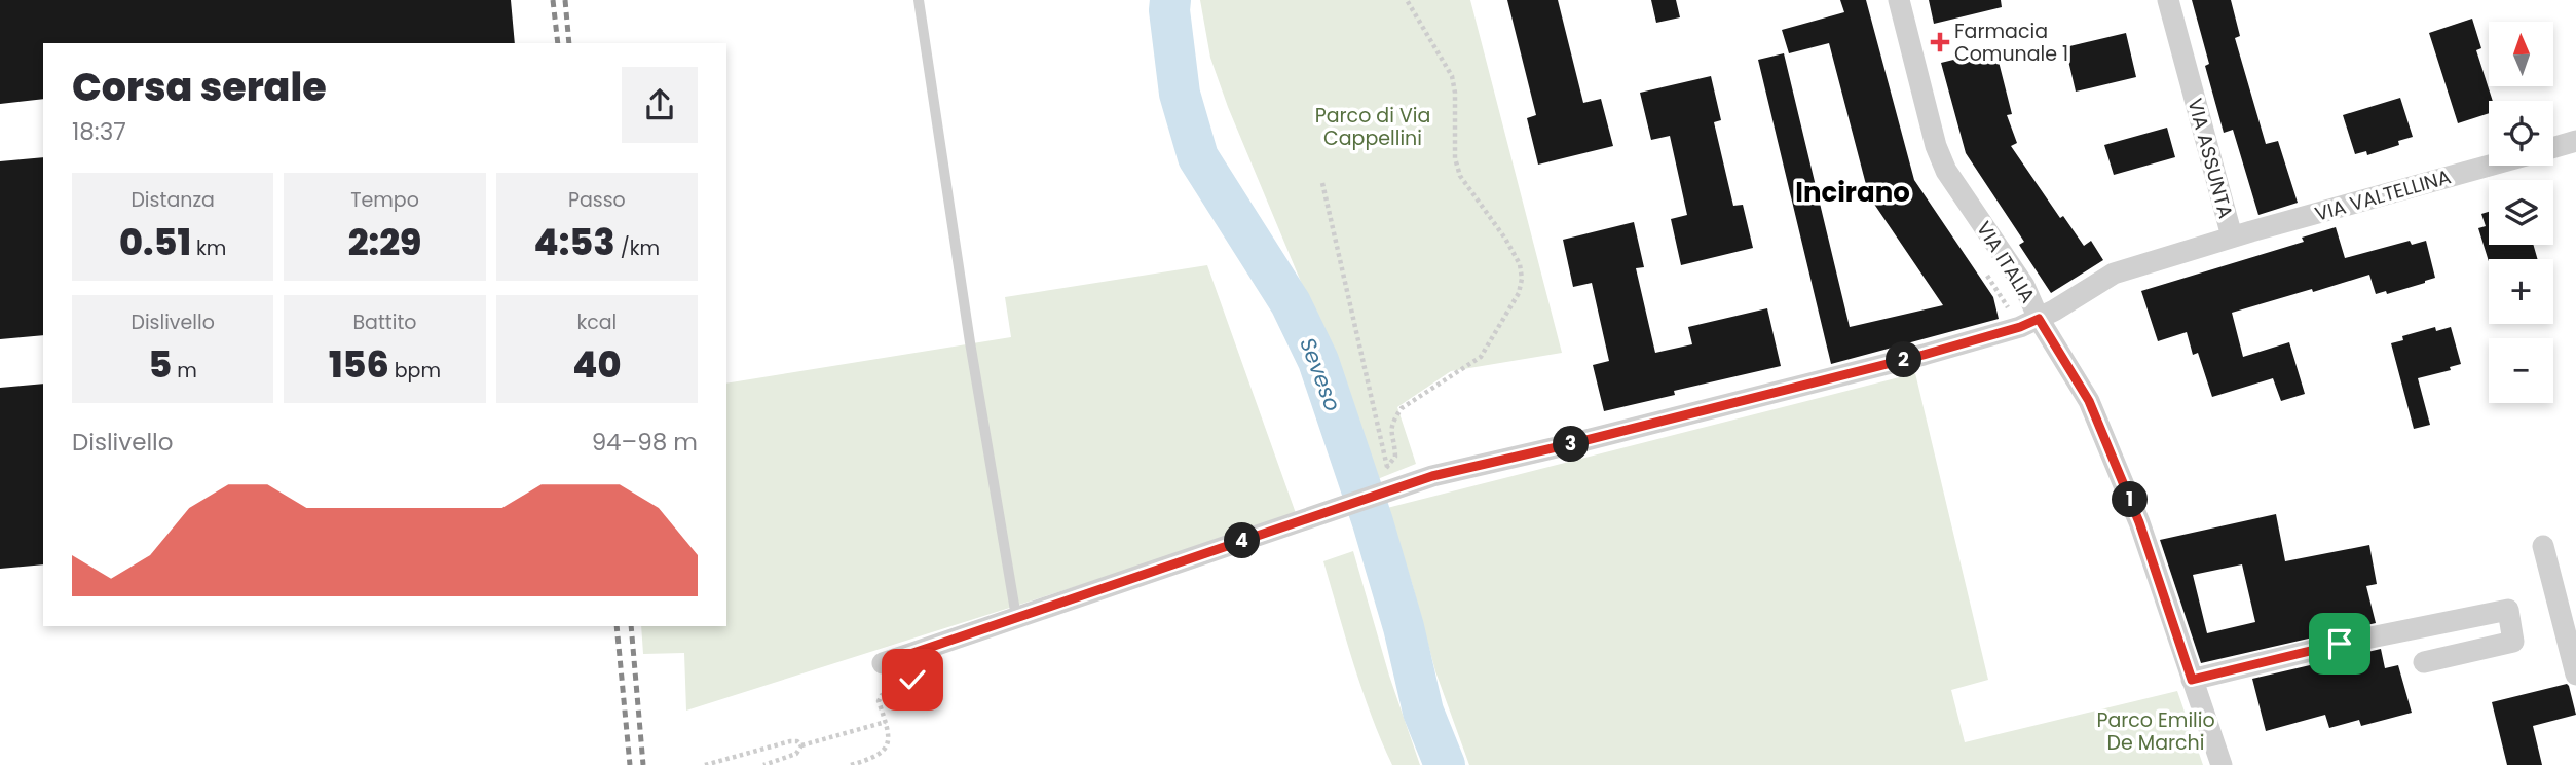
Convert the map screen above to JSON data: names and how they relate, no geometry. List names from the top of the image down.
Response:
{
  "streets": {
    "street": ["VIA ASSUNTA", "VIA VALTELLINA", "VIA ITALIA"]
  },
  "crossings": [
    ["VIA ASSUNTA", "VIA VALTELLINA"],
    ["VIA ASSUNTA", "VIA ITALIA"]
  ],
  "districts": ["Incirano"],
  "water": ["Seveso"],
  "parks": ["Parco di Via Cappellini", "Parco Emilio De Marchi"],
  "places": {
    "health": ["Farmacia Comunale 1"]
  },
  "north": "top",
  "page": {
    "map_buttons": ["+", "−"],
    "heading": ["Corsa serale", "18:37"],
    "stats": [
      ["Distanza", "0.51 km"],
      ["Tempo", "2:29"],
      ["Passo", "4:53 /km"],
      ["Dislivello", "5 m"],
      ["Battito", "156 bpm"],
      ["kcal", "40"]
    ],
    "pins": [
      "2",
      "3",
      "1",
      "4"
    ],
    "chart": ["Dislivello", "94–98 m"]
  }
}
